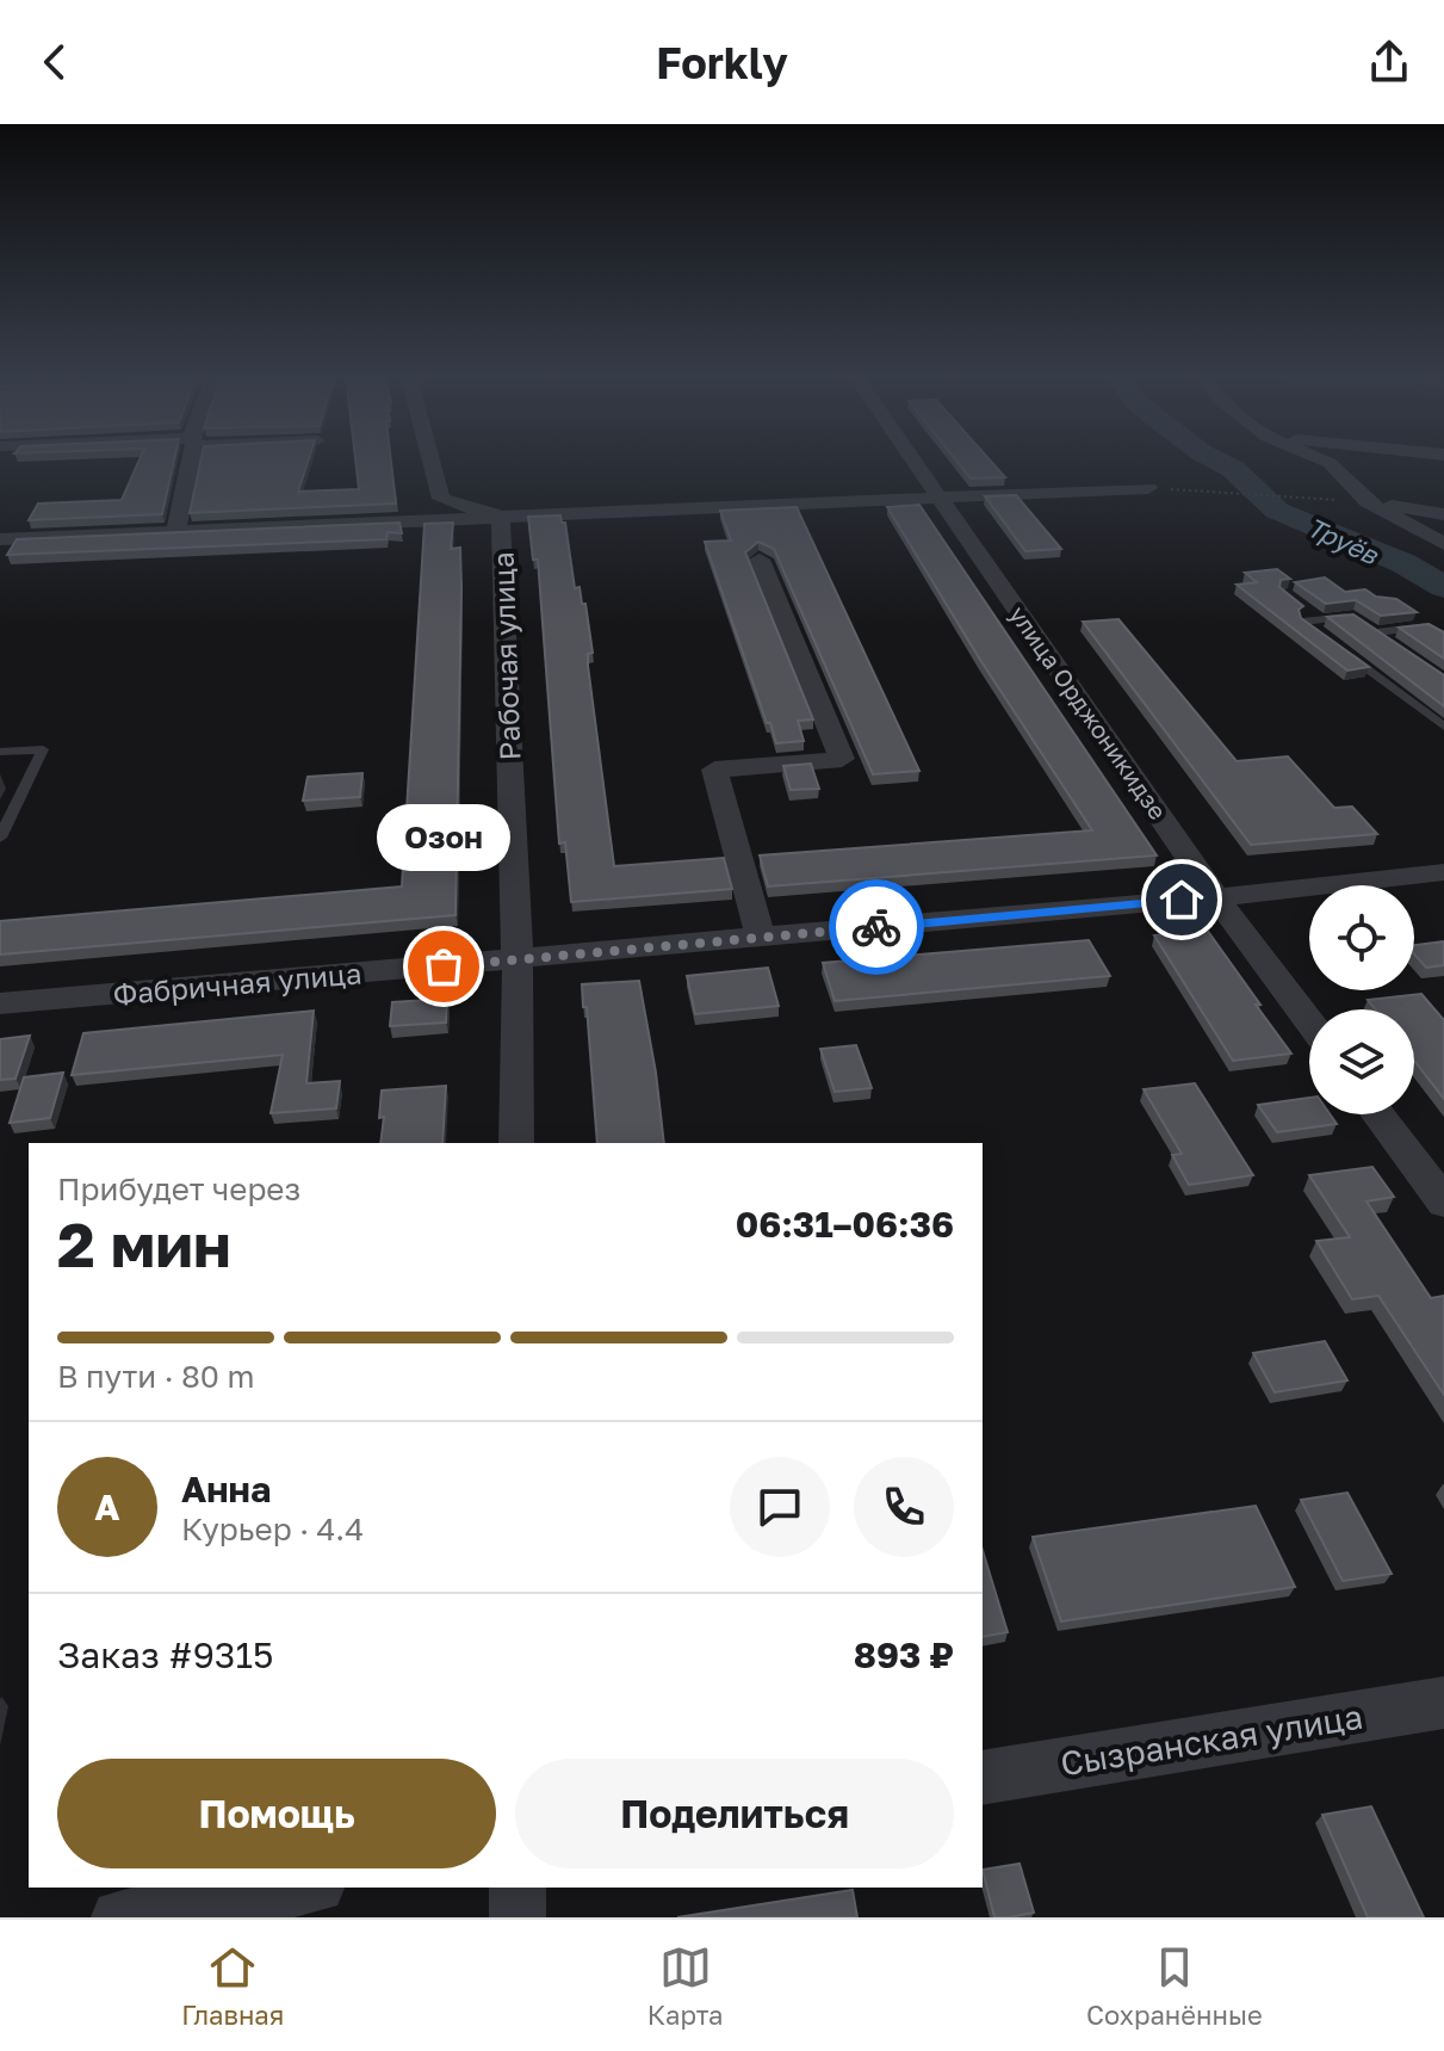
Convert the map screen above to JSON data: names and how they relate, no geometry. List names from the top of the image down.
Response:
{
  "streets": {
    "street": [
      "Рабочая улица",
      "улица Орджоникидзе",
      "Фабричная улица",
      "Сызранская улица"
    ]
  },
  "crossings": [
    ["Рабочая улица", "Фабричная улица"],
    ["улица Орджоникидзе", "Фабричная улица"]
  ],
  "water": ["Труёв"],
  "places": ["Озон"],
  "page": {
    "header": "Forkly",
    "bubble": "Озон",
    "heading": ["2 мин", "Прибудет через", "06:31–06:36"],
    "panel": [
      "Анна",
      "Курьер · 4.4",
      "Заказ #9315",
      "893 ₽"
    ],
    "bar": "В пути · 80 m",
    "round": "А",
    "buttons": ["Помощь", "Поделиться"],
    "tabs": ["Главная", "Карта", "Сохранённые"]
  }
}
